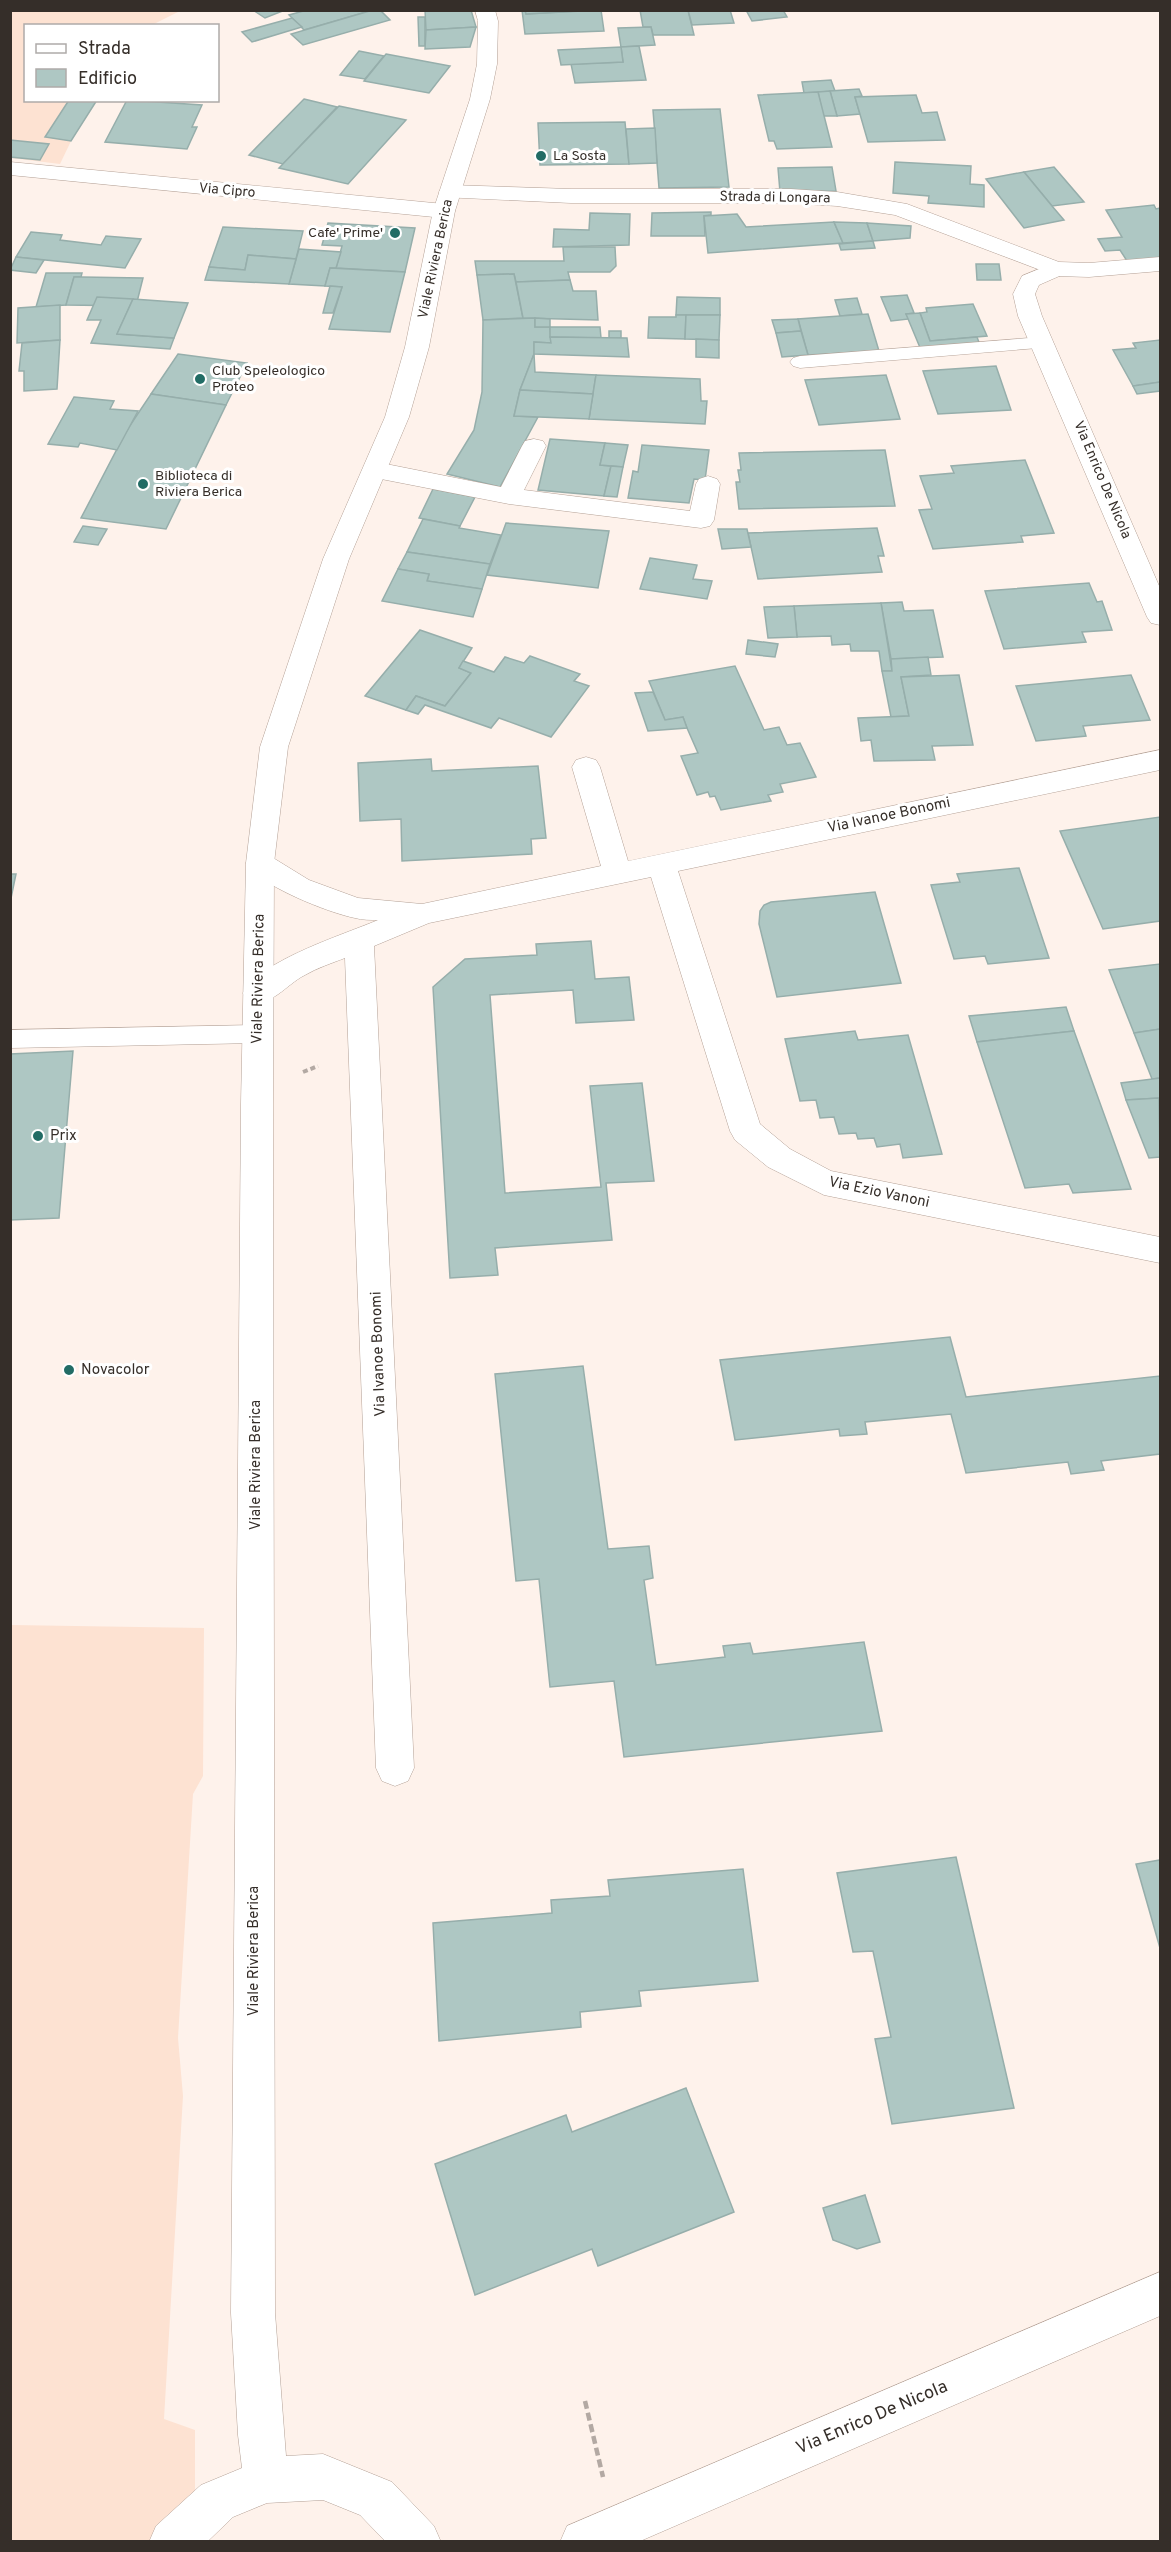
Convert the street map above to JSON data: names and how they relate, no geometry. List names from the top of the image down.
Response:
{
  "streets": {
    "street": [
      "Via Cipro",
      "Strada di Longara",
      "Viale Riviera Berica",
      "Via Enrico De Nicola",
      "Via Ivanoe Bonomi",
      "Via Ezio Vanoni"
    ]
  },
  "crossings": [
    ["Via Cipro", "Strada di Longara"],
    ["Via Cipro", "Viale Riviera Berica"],
    ["Strada di Longara", "Viale Riviera Berica"],
    ["Strada di Longara", "Via Enrico De Nicola"],
    ["Viale Riviera Berica", "Via Ivanoe Bonomi"],
    ["Via Ivanoe Bonomi", "Via Ezio Vanoni"]
  ],
  "places": [
    "La Sosta",
    "Cafe' Prime'",
    "Club Speleologico Proteo",
    "Biblioteca di Riviera Berica",
    "Prix",
    "Novacolor"
  ],
  "legend": ["Strada", "Edificio"]
}
